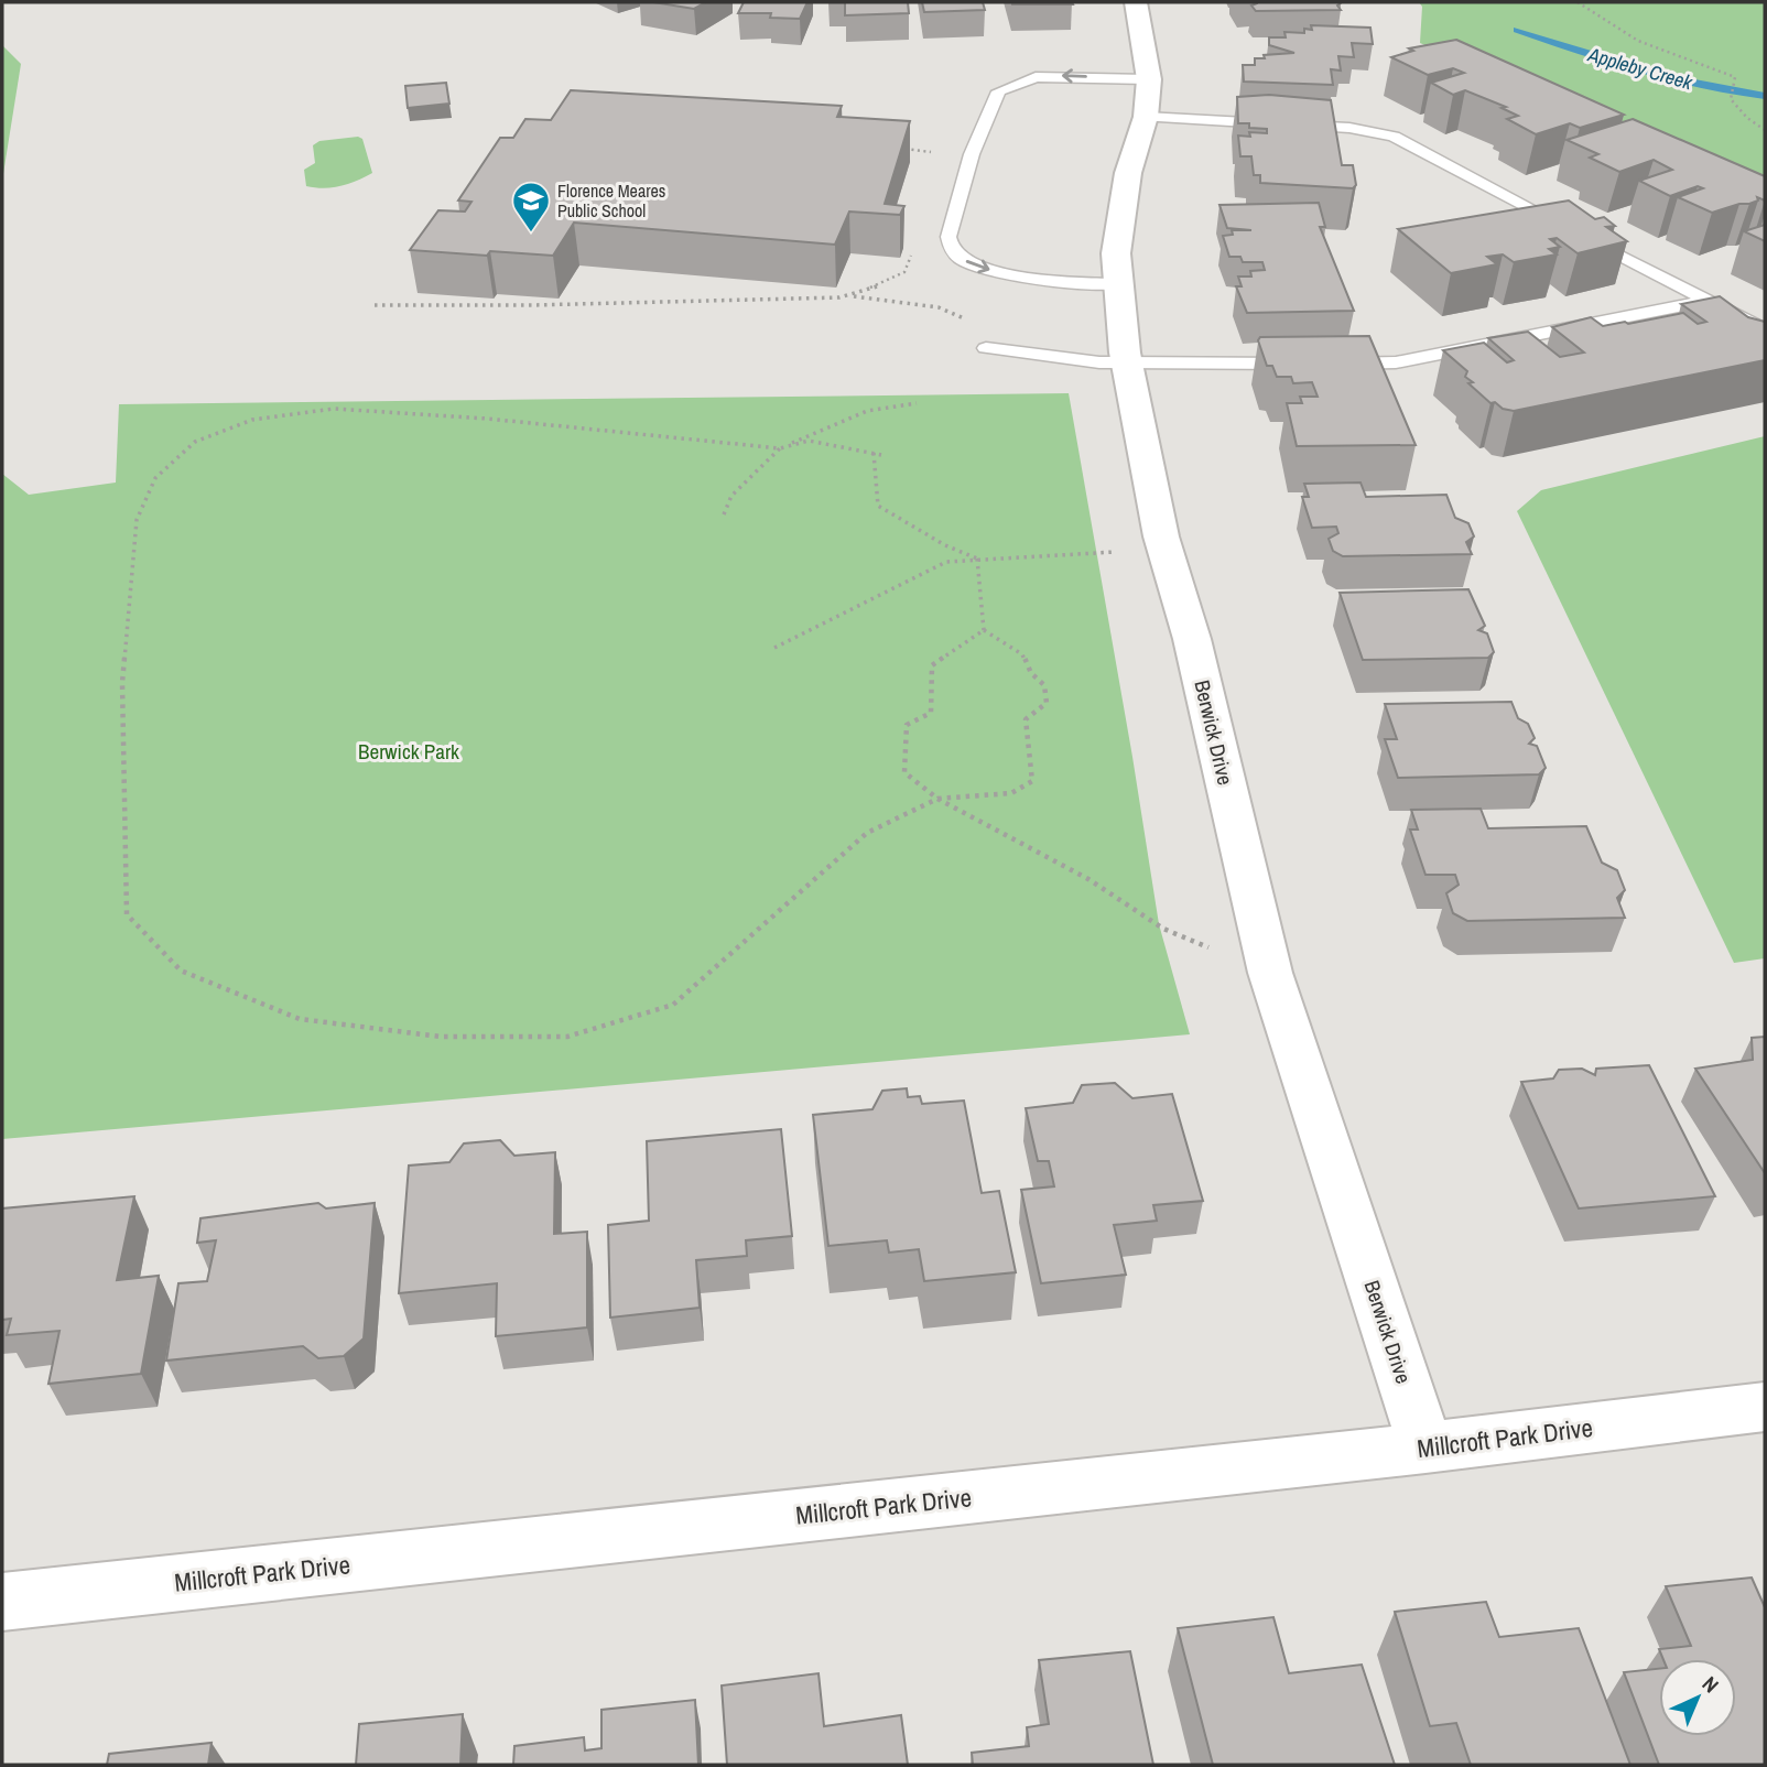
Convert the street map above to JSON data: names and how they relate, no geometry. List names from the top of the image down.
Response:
{
  "streets": {
    "street": ["Berwick Drive", "Millcroft Park Drive"]
  },
  "crossings": [
    ["Berwick Drive", "Millcroft Park Drive"]
  ],
  "water": ["Appleby Creek"],
  "parks": ["Berwick Park"],
  "places": {
    "school or university": ["Florence Meares Public School"]
  },
  "north": "top right"
}
